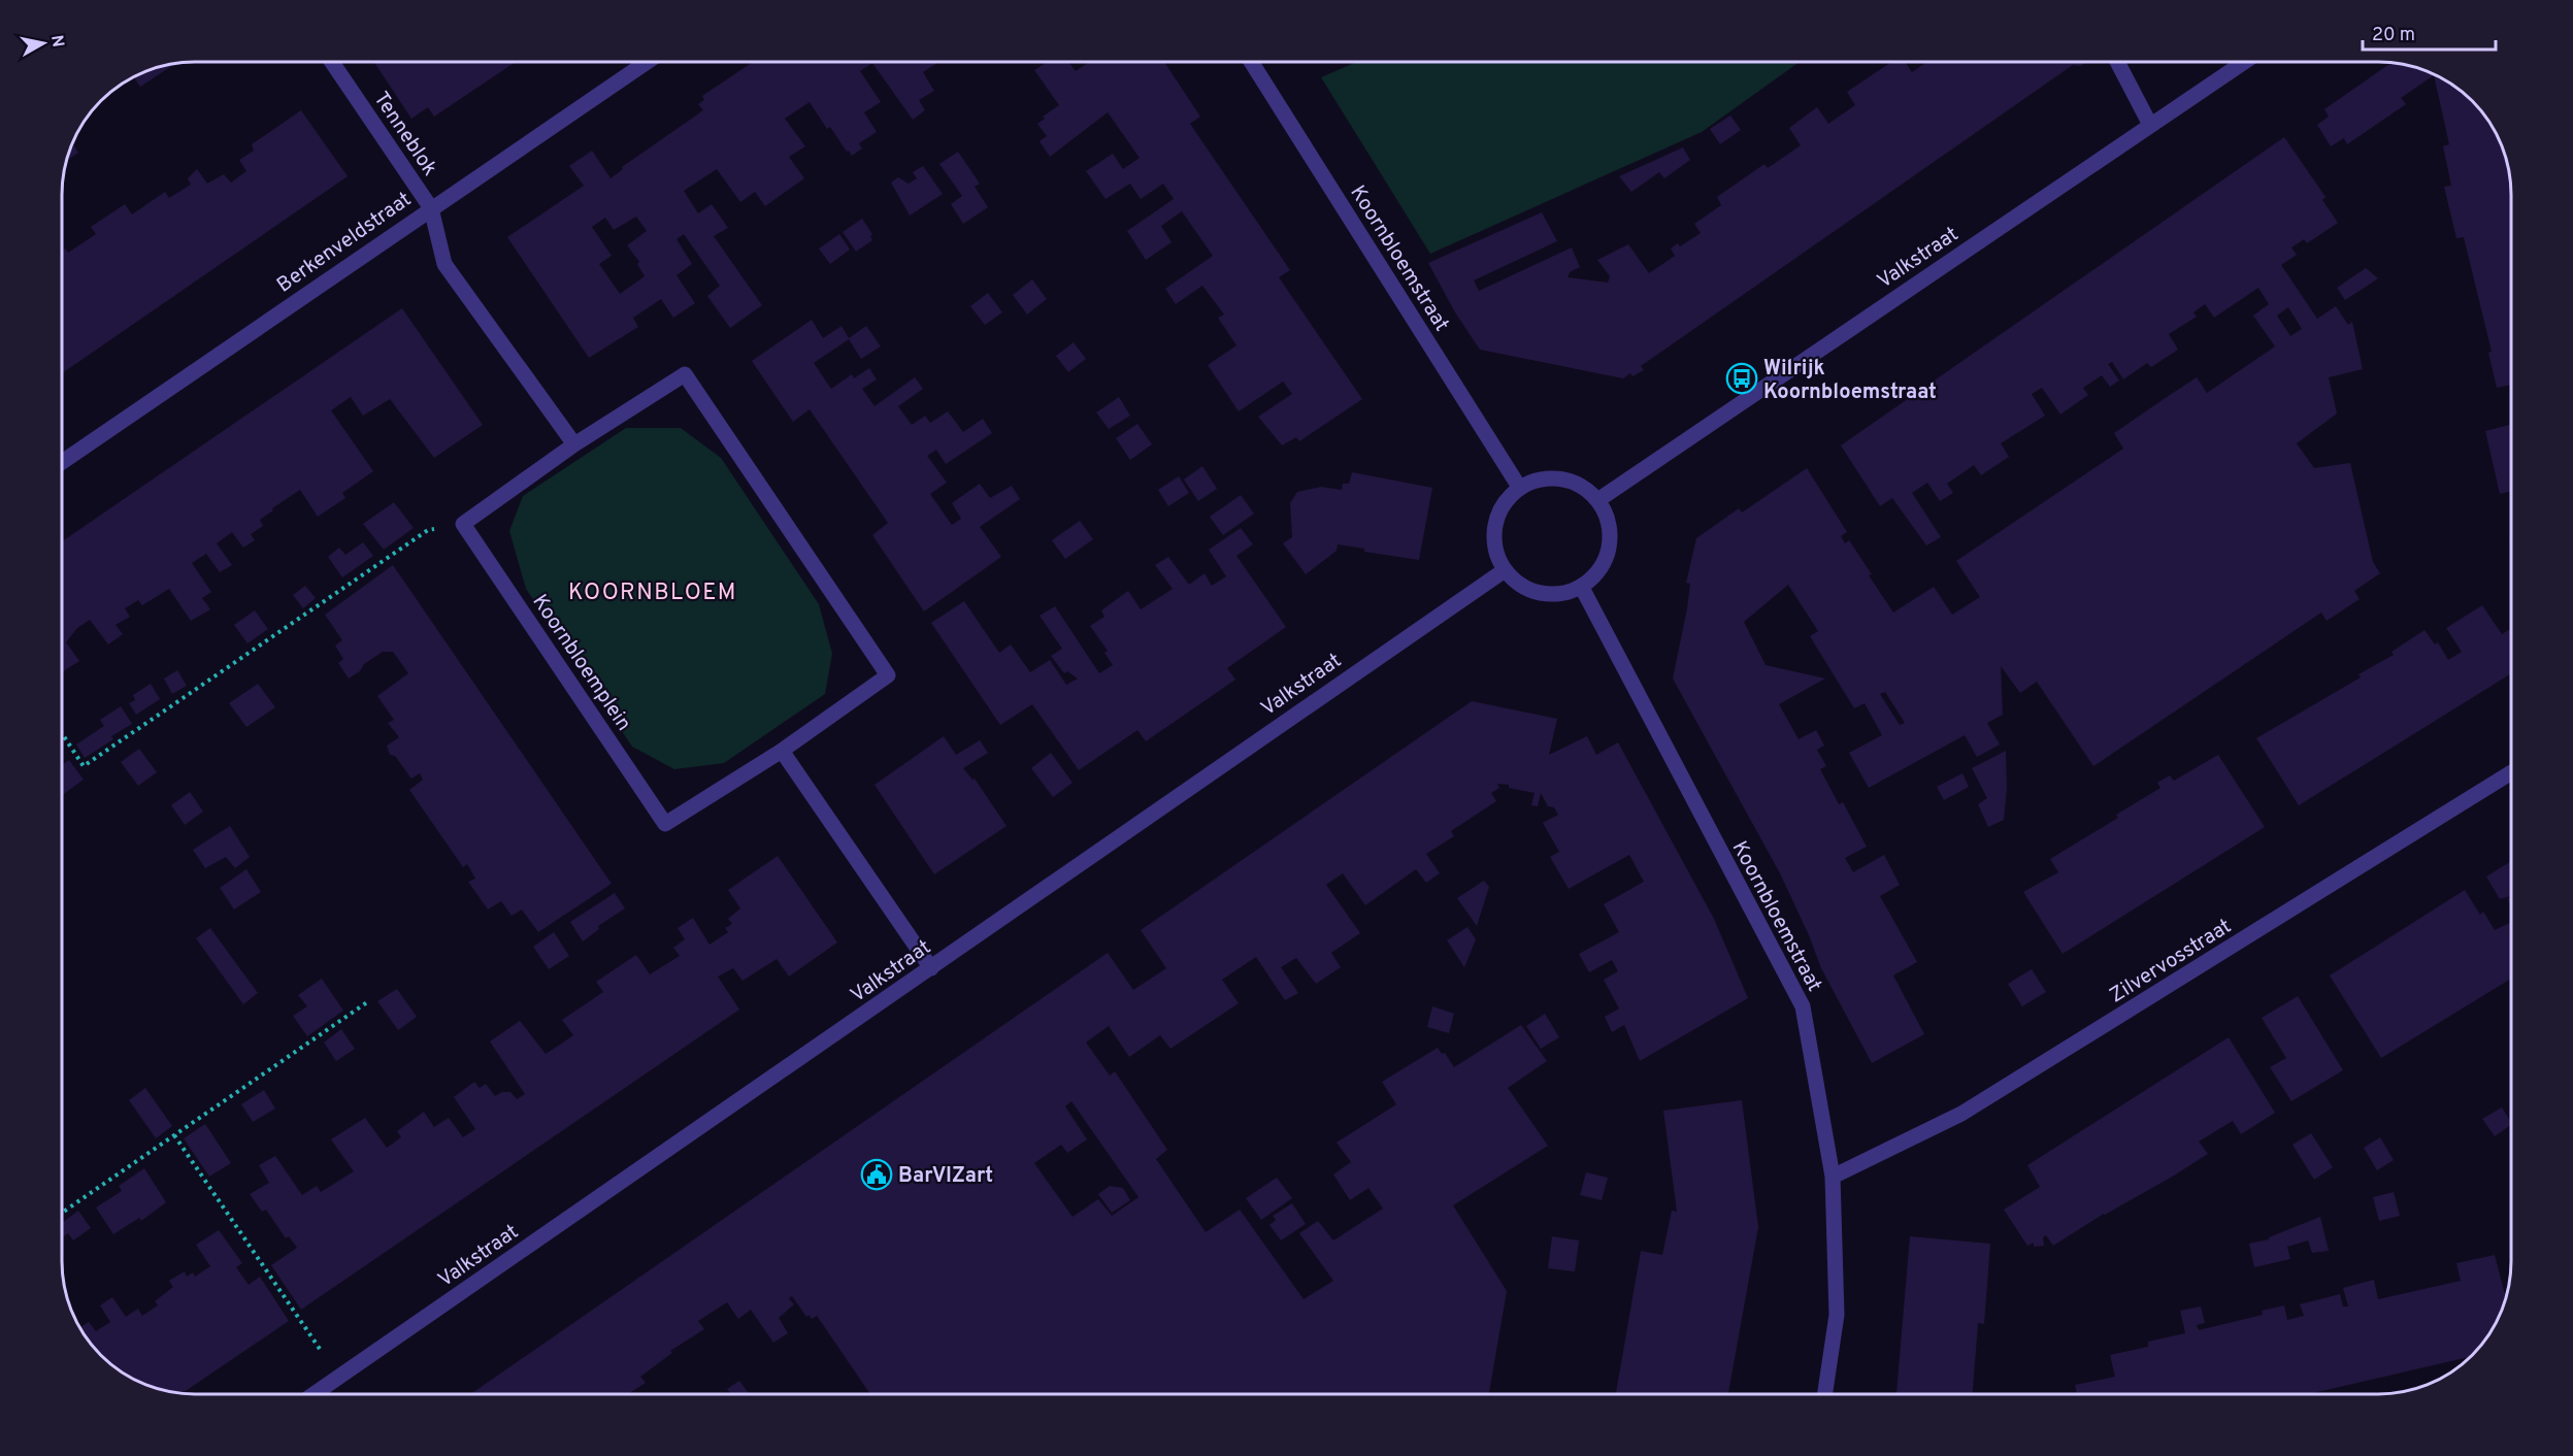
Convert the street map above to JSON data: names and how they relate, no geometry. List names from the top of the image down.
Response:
{
  "streets": {
    "street": [
      "Tenneblok",
      "Berkenveldstraat",
      "Valkstraat",
      "Koornbloemstraat",
      "Koornbloemplein",
      "Zilvervosstraat"
    ]
  },
  "crossings": [
    ["Tenneblok", "Berkenveldstraat"],
    ["Valkstraat", "Koornbloemstraat"],
    ["Koornbloemstraat", "Zilvervosstraat"]
  ],
  "districts": ["KOORNBLOEM"],
  "places": {
    "bus stop": ["Wilrijk Koornbloemstraat"],
    "public building": ["BarVIZart"]
  },
  "scale_bar": "20 m",
  "north": "right"
}
